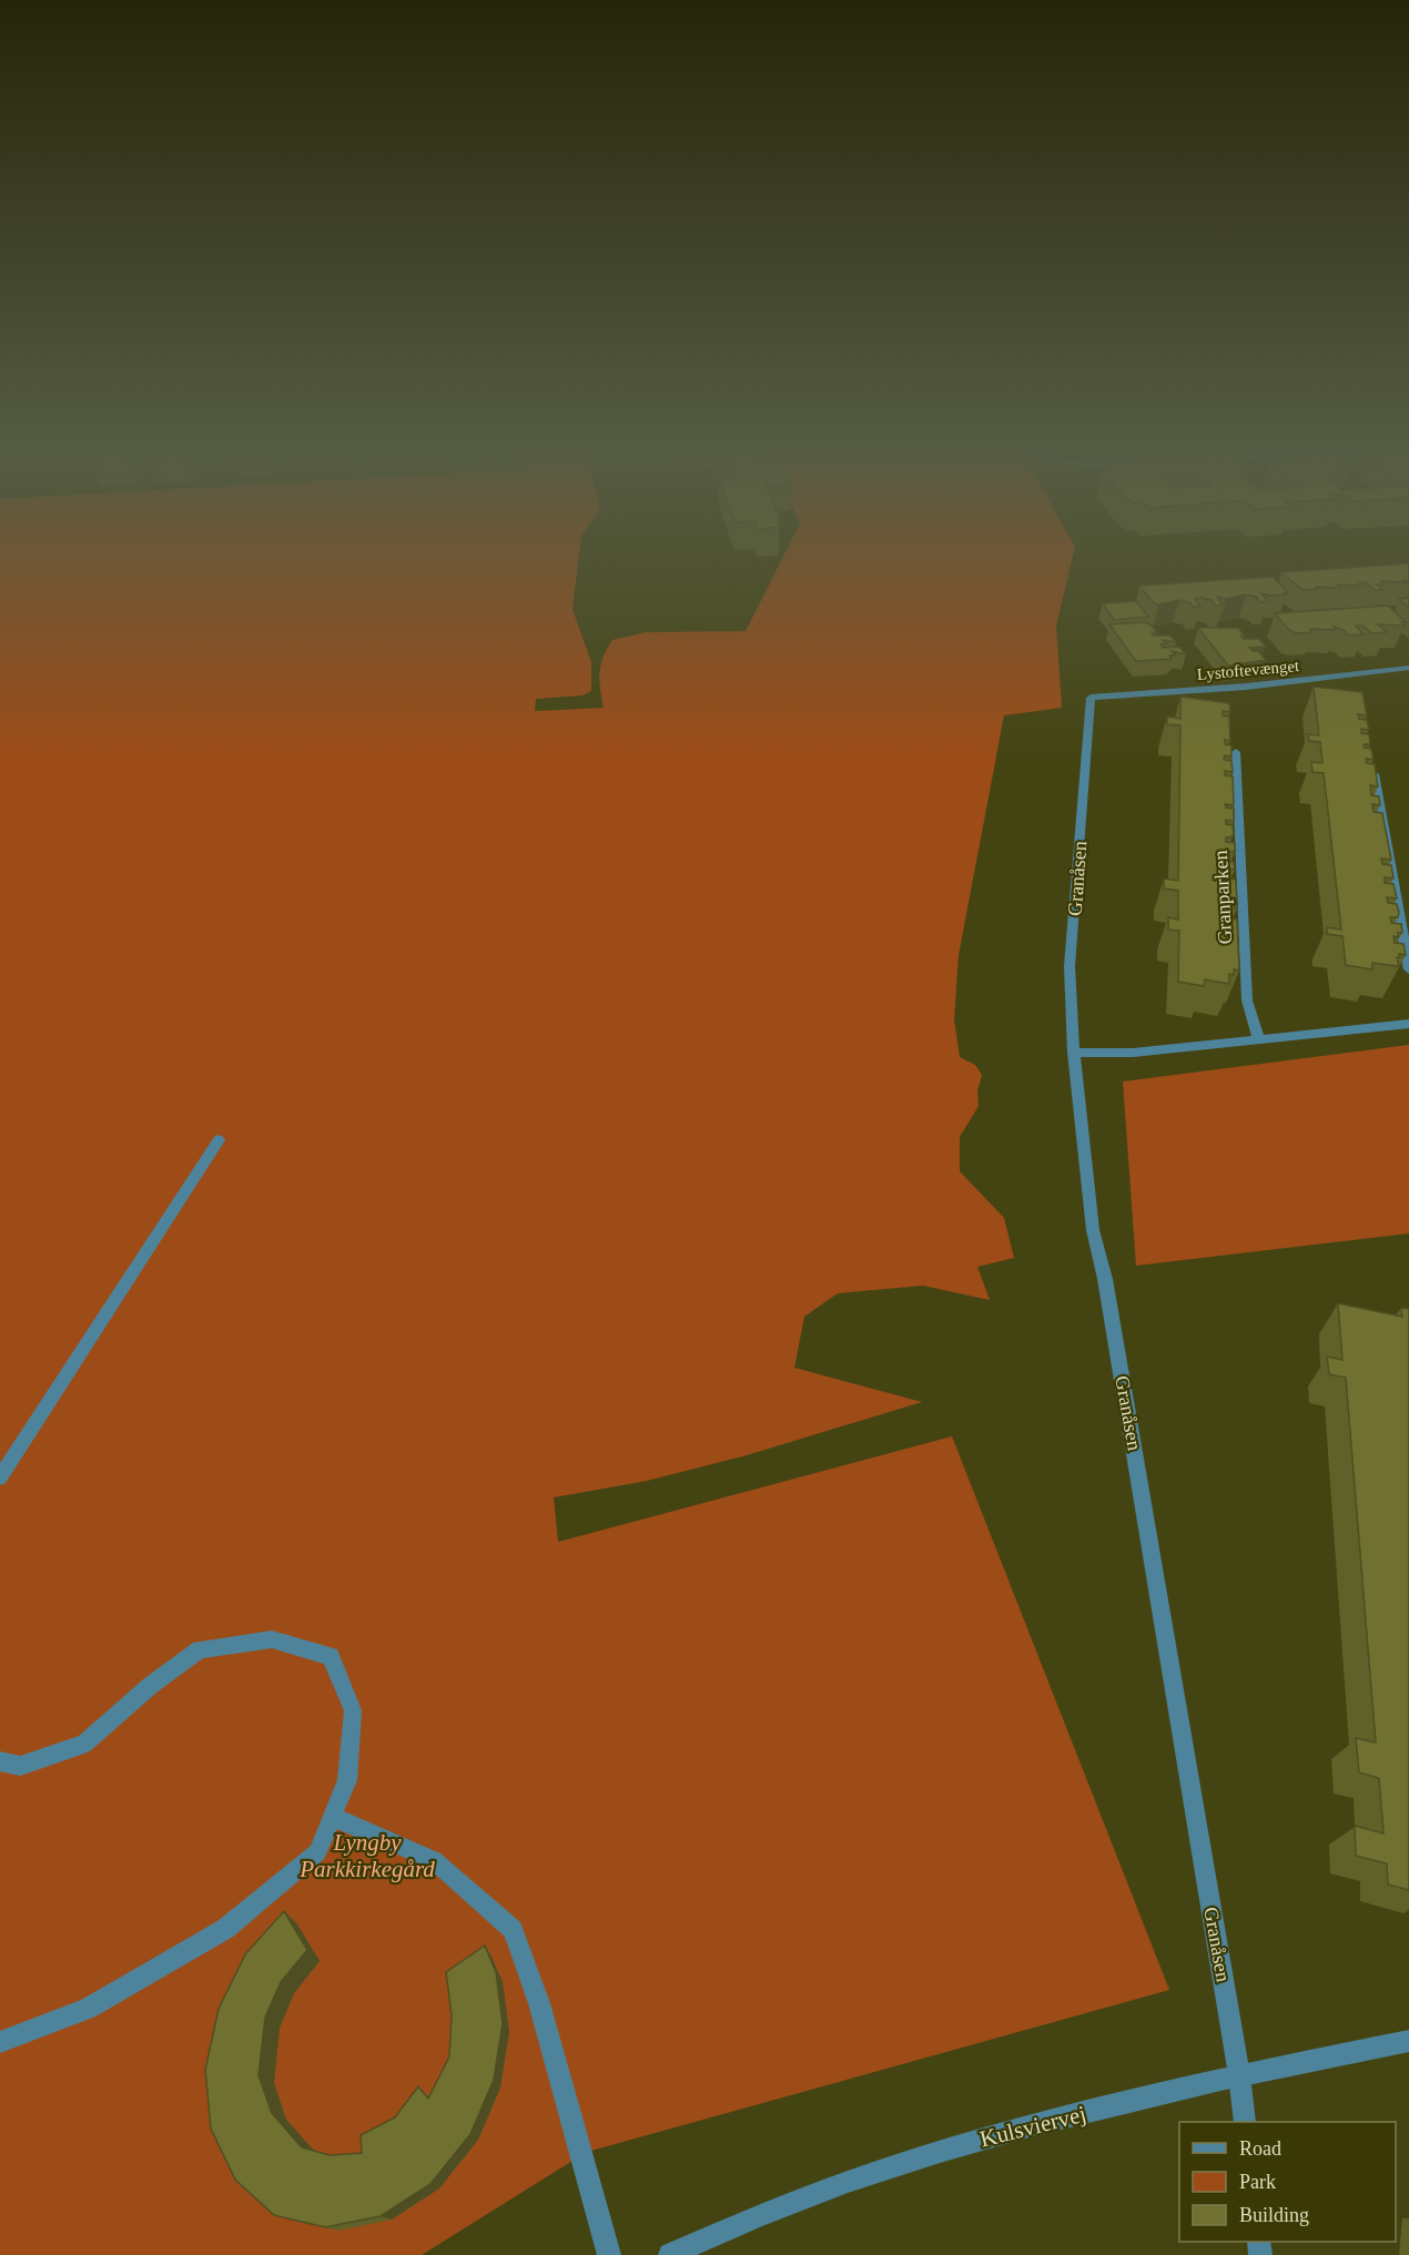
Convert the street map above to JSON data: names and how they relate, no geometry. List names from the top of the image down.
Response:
{
  "streets": {
    "street": [
      "Lystoftevænget",
      "Granåsen",
      "Granparken",
      "Kulsviervej"
    ]
  },
  "crossings": [
    ["Lystoftevænget", "Granåsen"],
    ["Granåsen", "Kulsviervej"]
  ],
  "parks": ["Lyngby Parkkirkegård"],
  "legend": ["Road", "Park", "Building"]
}
